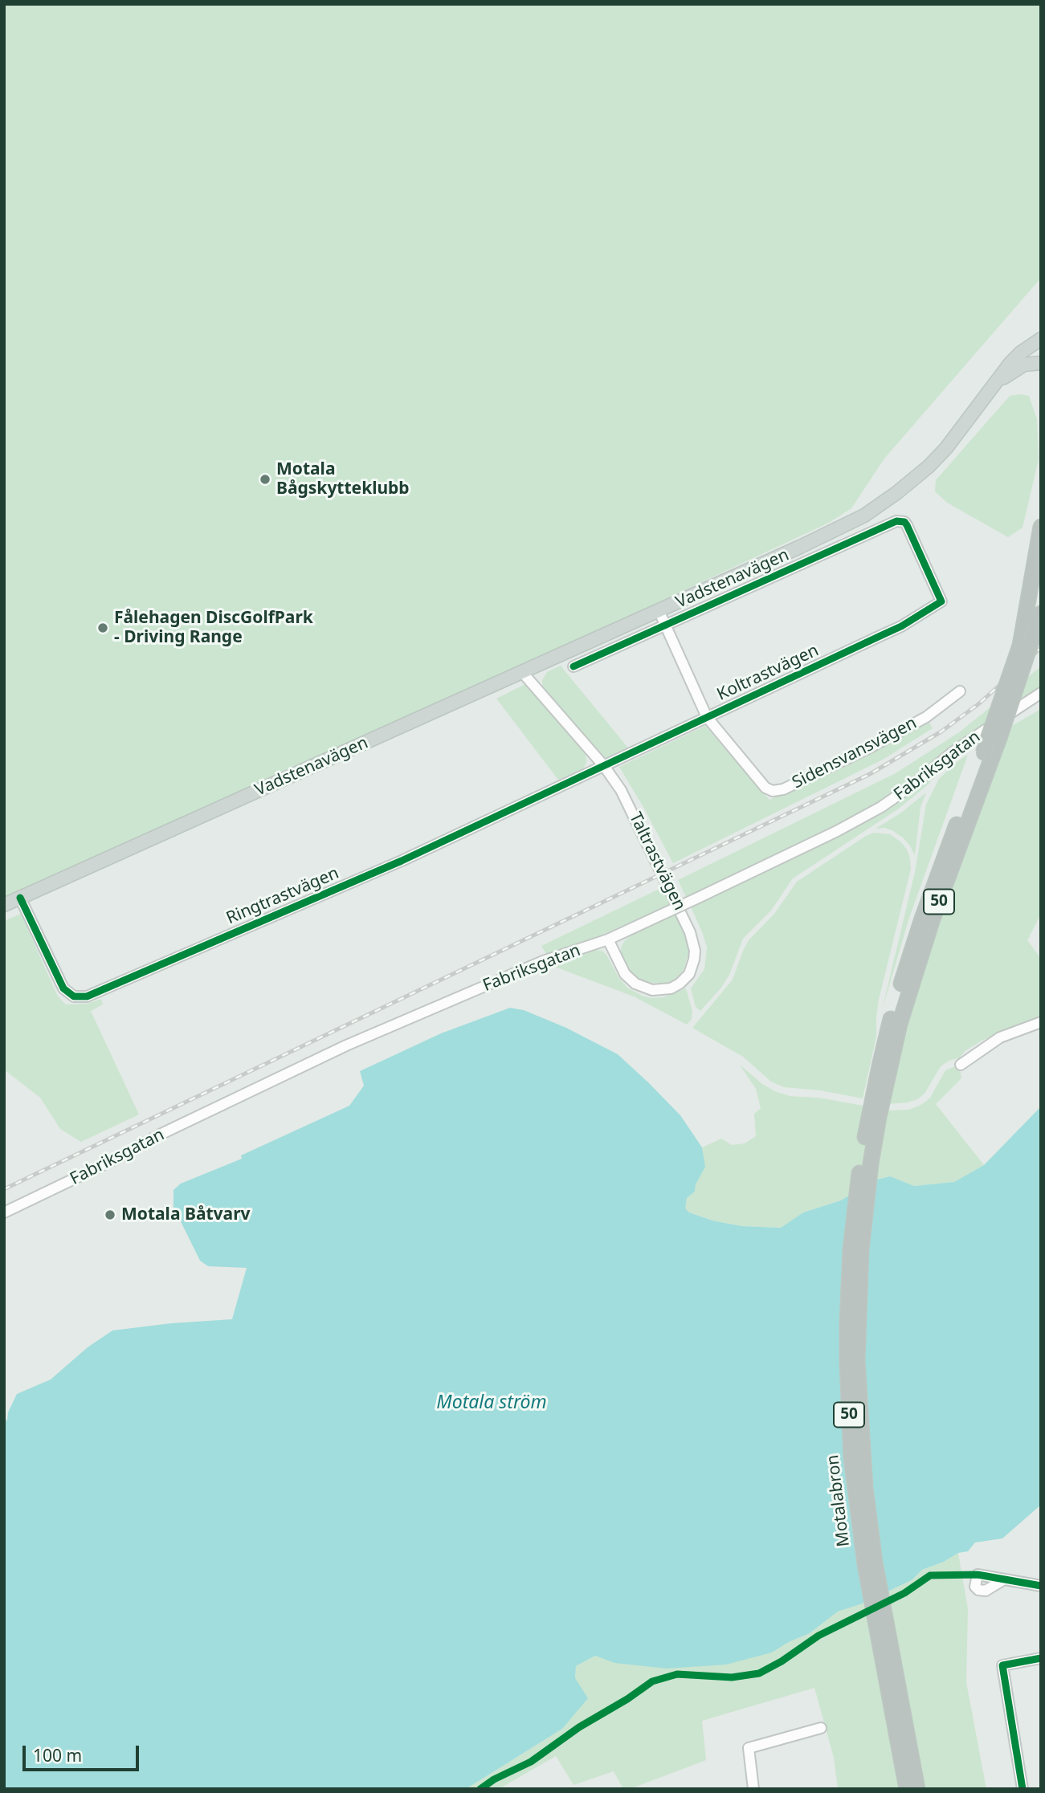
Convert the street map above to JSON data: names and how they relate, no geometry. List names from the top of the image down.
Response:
{
  "streets": {
    "highway": ["50", "Motalabron"],
    "main road": ["Vadstenavägen"],
    "street": [
      "Koltrastvägen",
      "Sidensvansvägen",
      "Fabriksgatan",
      "Taltrastvägen",
      "Ringtrastvägen"
    ]
  },
  "crossings": [
    ["Vadstenavägen", "Koltrastvägen"],
    ["Vadstenavägen", "Sidensvansvägen"],
    ["Vadstenavägen", "Taltrastvägen"],
    ["Vadstenavägen", "Ringtrastvägen"],
    ["Koltrastvägen", "Sidensvansvägen"],
    ["Koltrastvägen", "Taltrastvägen"],
    ["Koltrastvägen", "Ringtrastvägen"],
    ["Fabriksgatan", "Taltrastvägen"],
    ["Taltrastvägen", "Ringtrastvägen"],
    ["50", "Motalabron"]
  ],
  "water": ["Motala ström"],
  "places": ["Motala Bågskytteklubb", "Fålehagen DiscGolfPark - Driving Range", "Motala Båtvarv"],
  "scale_bar": "100 m"
}
